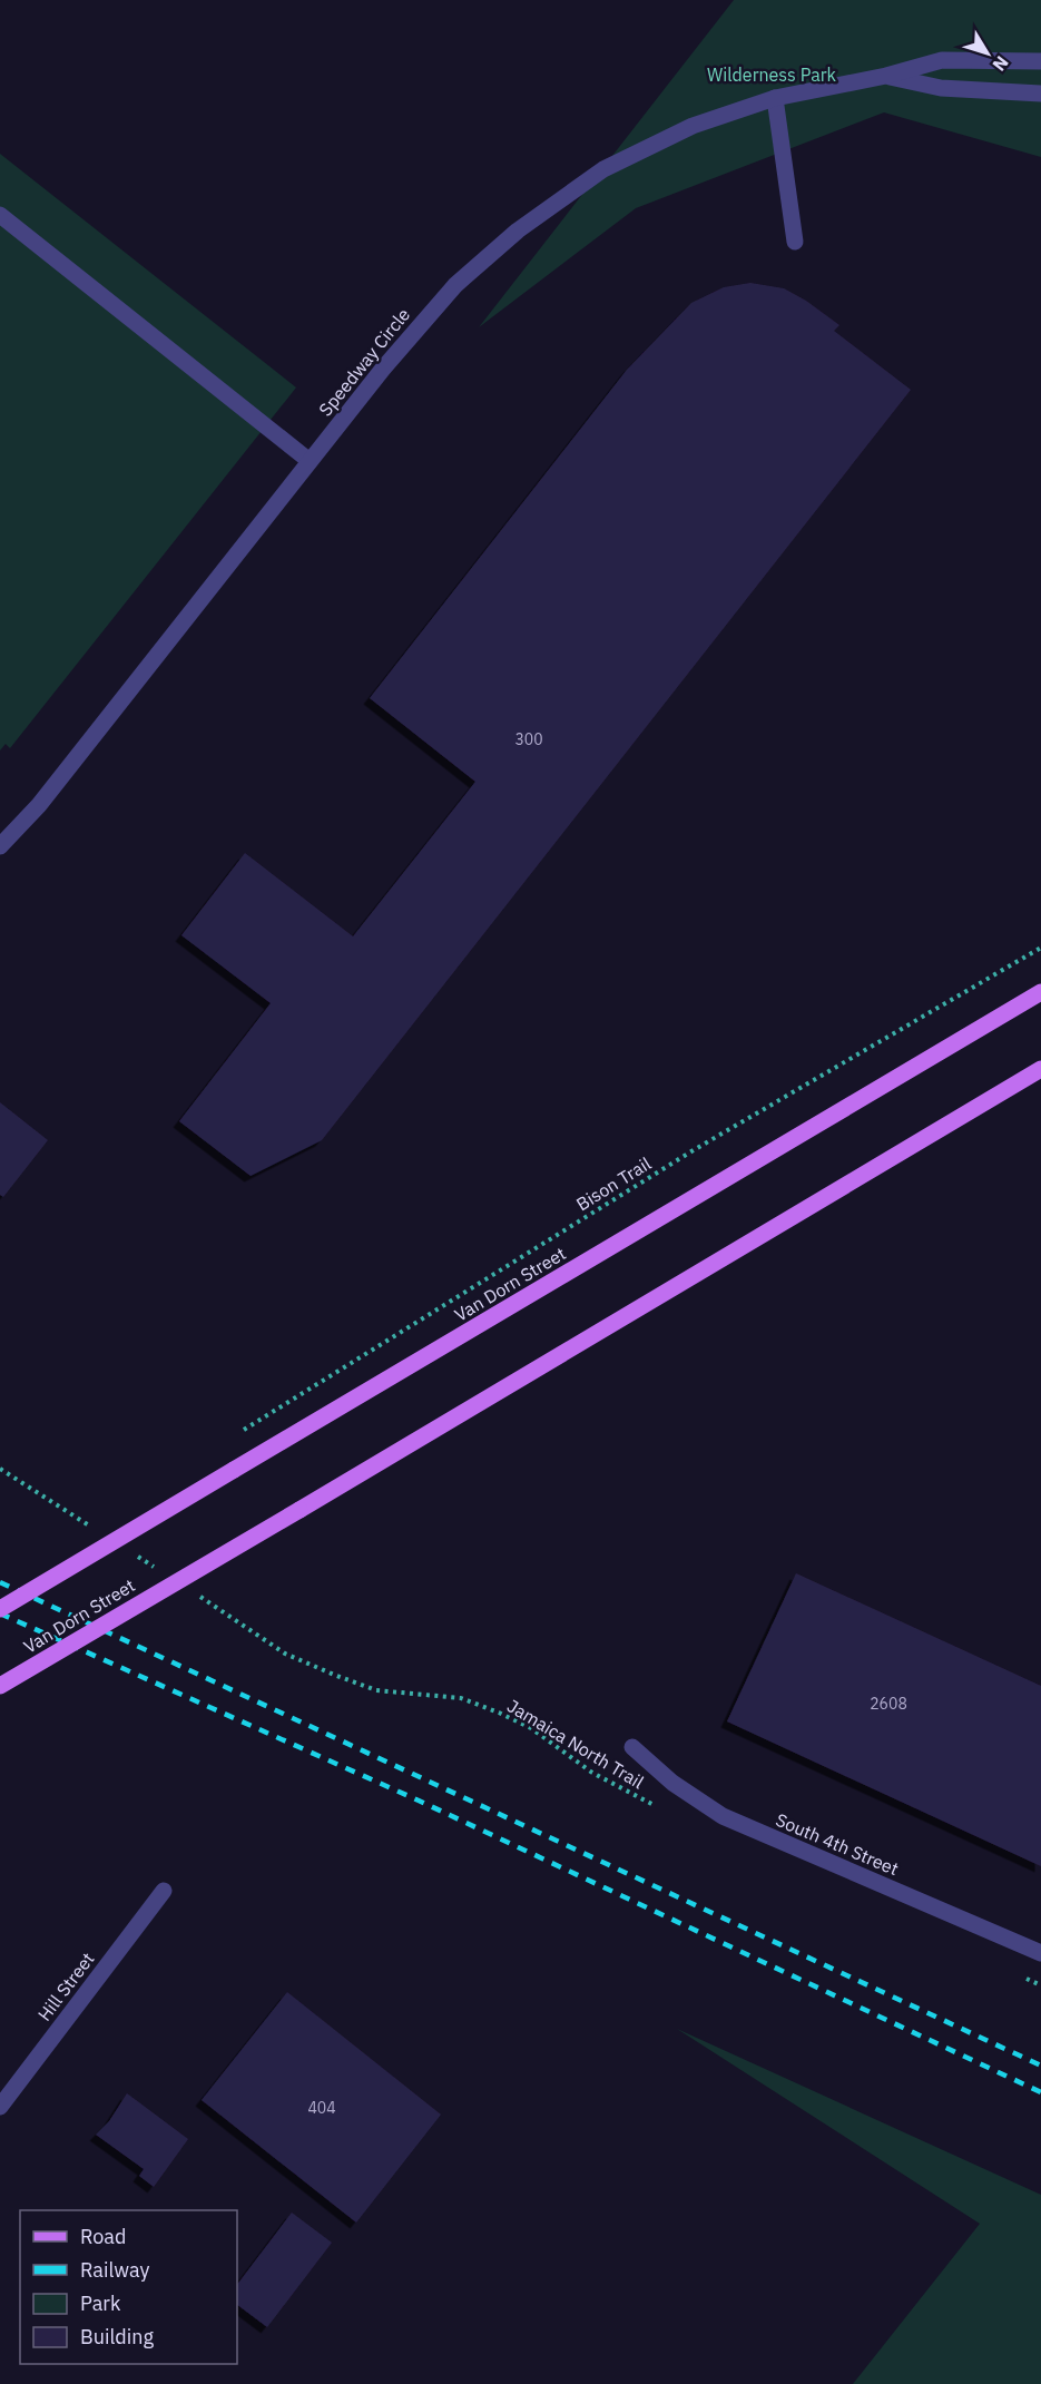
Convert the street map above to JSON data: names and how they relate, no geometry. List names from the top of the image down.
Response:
{
  "streets": {
    "main road": ["Van Dorn Street"],
    "street": ["Speedway Circle", "South 4th Street", "Hill Street"],
    "path": ["Bison Trail", "Jamaica North Trail"]
  },
  "parks": ["Wilderness Park"],
  "house_numbers": ["300", "2608", "404"],
  "legend": [
    "Road",
    "Railway",
    "Park",
    "Building"
  ],
  "north": "bottom right"
}
